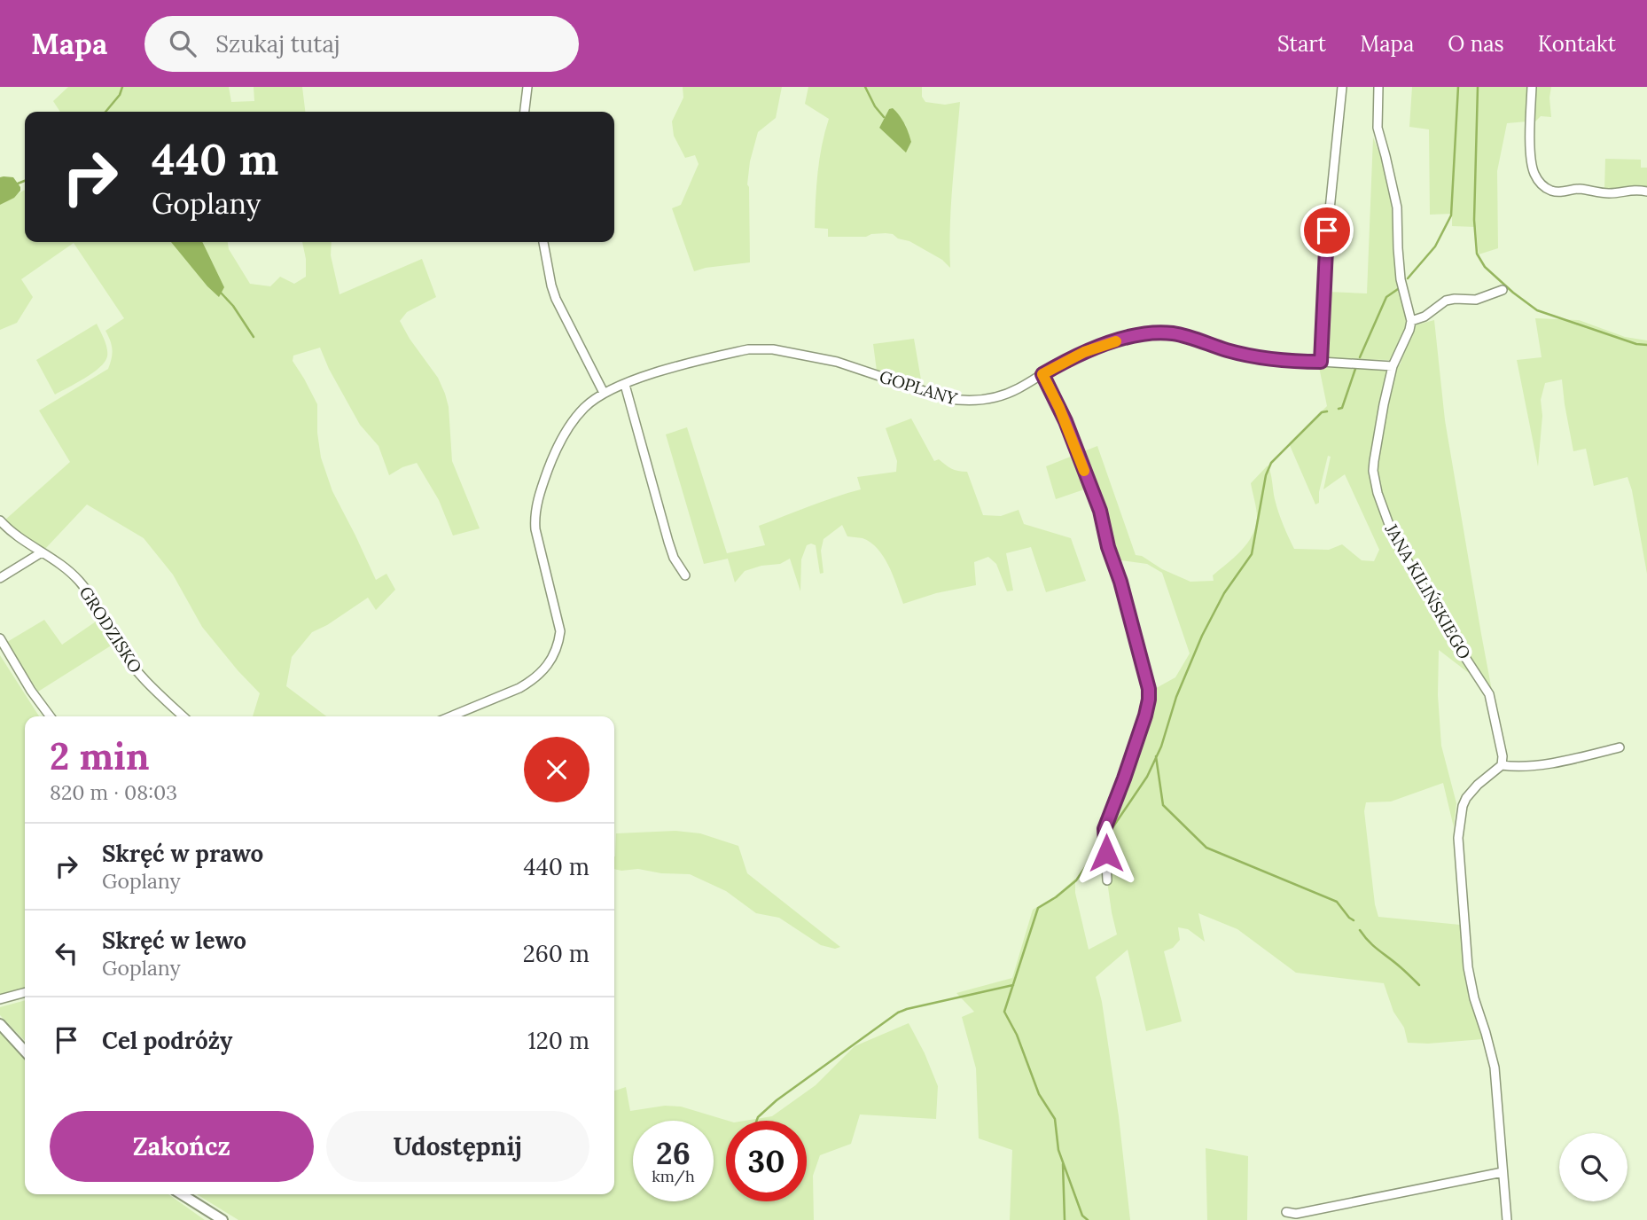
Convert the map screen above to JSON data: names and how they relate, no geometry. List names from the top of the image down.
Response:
{
  "streets": {
    "street": ["GOPLANY", "JANA KILIŃSKIEGO", "GRODZISKO"]
  },
  "crossings": [
    ["GOPLANY", "JANA KILIŃSKIEGO"]
  ],
  "page": {
    "header": "Mapa",
    "search": "Szukaj tutaj",
    "nav": [
      "Start",
      "Mapa",
      "O nas",
      "Kontakt"
    ],
    "turn": ["440 m", "Goplany"],
    "heading": ["2 min", "820 m · 08:03"],
    "list": [
      {
        "name": "Skręć w prawo",
        "note": "Goplany",
        "value": "440 m"
      },
      {
        "name": "Skręć w lewo",
        "note": "Goplany",
        "value": "260 m"
      },
      {
        "name": "Cel podróży",
        "value": "120 m"
      }
    ],
    "buttons": ["Zakończ", "Udostępnij"],
    "speed": "26 km/h",
    "limit": "30"
  }
}
